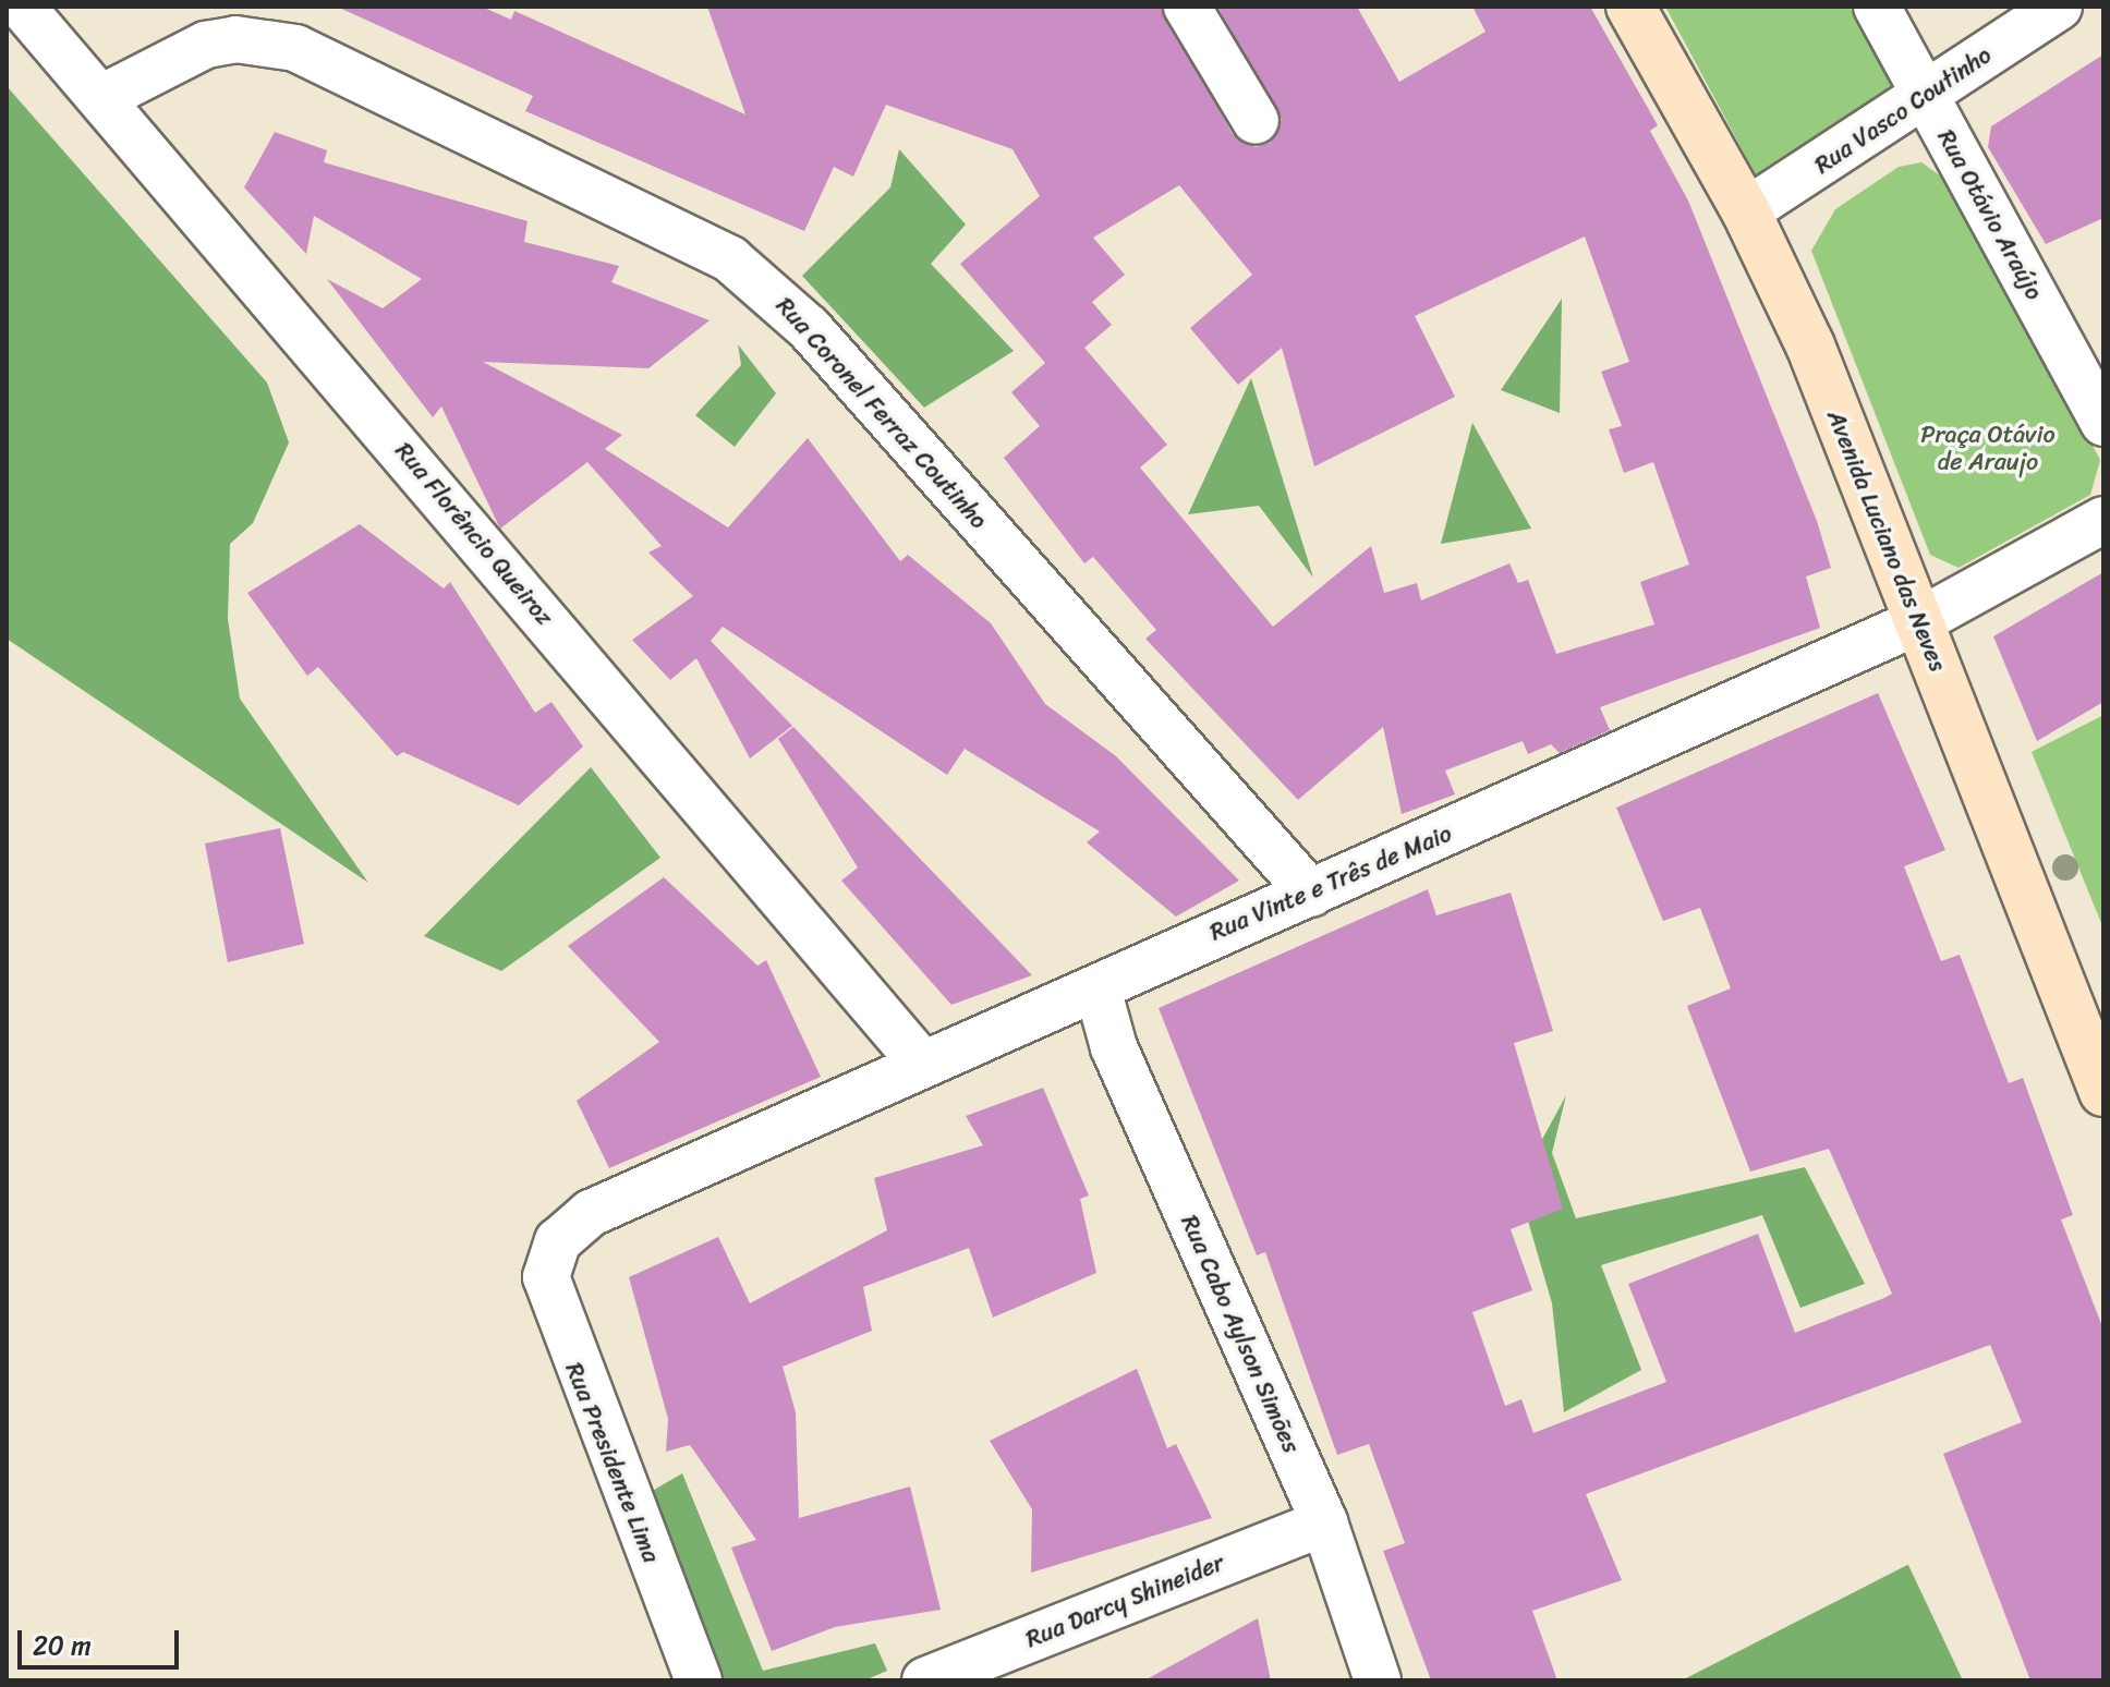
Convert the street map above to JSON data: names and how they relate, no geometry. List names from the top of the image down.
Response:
{
  "streets": {
    "main road": ["Avenida Luciano das Neves"],
    "street": [
      "Rua Vasco Coutinho",
      "Rua Otávio Araújo",
      "Rua Coronel Ferraz Coutinho",
      "Rua Florêncio Queiroz",
      "Rua Vinte e Três de Maio",
      "Rua Cabo Aylson Simões",
      "Rua Presidente Lima",
      "Rua Darcy Shineider"
    ]
  },
  "crossings": [
    ["Rua Vasco Coutinho", "Rua Otávio Araújo"],
    ["Rua Vasco Coutinho", "Avenida Luciano das Neves"],
    ["Rua Coronel Ferraz Coutinho", "Rua Florêncio Queiroz"],
    ["Rua Coronel Ferraz Coutinho", "Rua Vinte e Três de Maio"],
    ["Rua Florêncio Queiroz", "Rua Vinte e Três de Maio"],
    ["Avenida Luciano das Neves", "Rua Vinte e Três de Maio"],
    ["Rua Vinte e Três de Maio", "Rua Cabo Aylson Simões"],
    ["Rua Vinte e Três de Maio", "Rua Presidente Lima"],
    ["Rua Cabo Aylson Simões", "Rua Darcy Shineider"]
  ],
  "parks": ["Praça Otávio de Araujo"],
  "scale_bar": "20 m"
}
